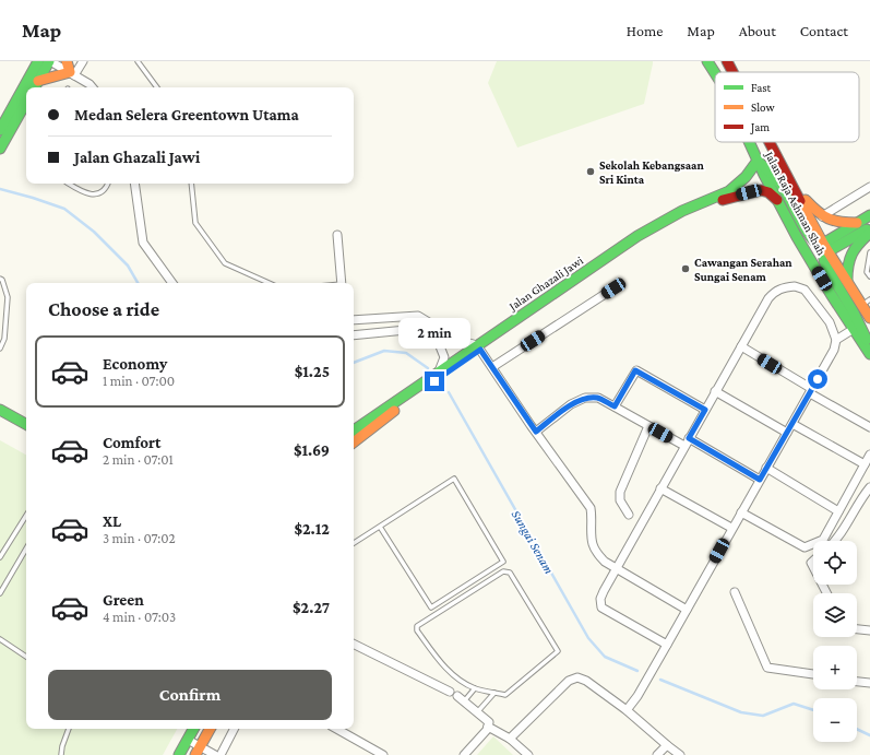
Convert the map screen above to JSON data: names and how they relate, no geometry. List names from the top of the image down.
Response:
{
  "streets": {
    "street": ["Jalan Raja Ashman Shah", "Jalan Ghazali Jawi"]
  },
  "crossings": [
    ["Jalan Raja Ashman Shah", "Jalan Ghazali Jawi"]
  ],
  "water": ["Sungai Senam"],
  "places": ["Sekolah Kebangsaan Sri Kinta", "Cawangan Serahan Sungai Senam"],
  "legend": ["Fast", "Slow", "Jam"],
  "page": {
    "header": "Map",
    "nav": [
      "Home",
      "Map",
      "About",
      "Contact"
    ],
    "banner": ["Medan Selera Greentown Utama", "Jalan Ghazali Jawi"],
    "heading": "Choose a ride",
    "bubble": "2 min",
    "list": [
      {
        "name": "Economy",
        "note": "1 min · 07:00",
        "value": "$1.25"
      },
      {
        "name": "Comfort",
        "note": "2 min · 07:01",
        "value": "$1.69"
      },
      {
        "name": "XL",
        "note": "3 min · 07:02",
        "value": "$2.12"
      },
      {
        "name": "Green",
        "note": "4 min · 07:03",
        "value": "$2.27"
      }
    ],
    "map_buttons": ["+", "−"],
    "buttons": "Confirm"
  }
}
